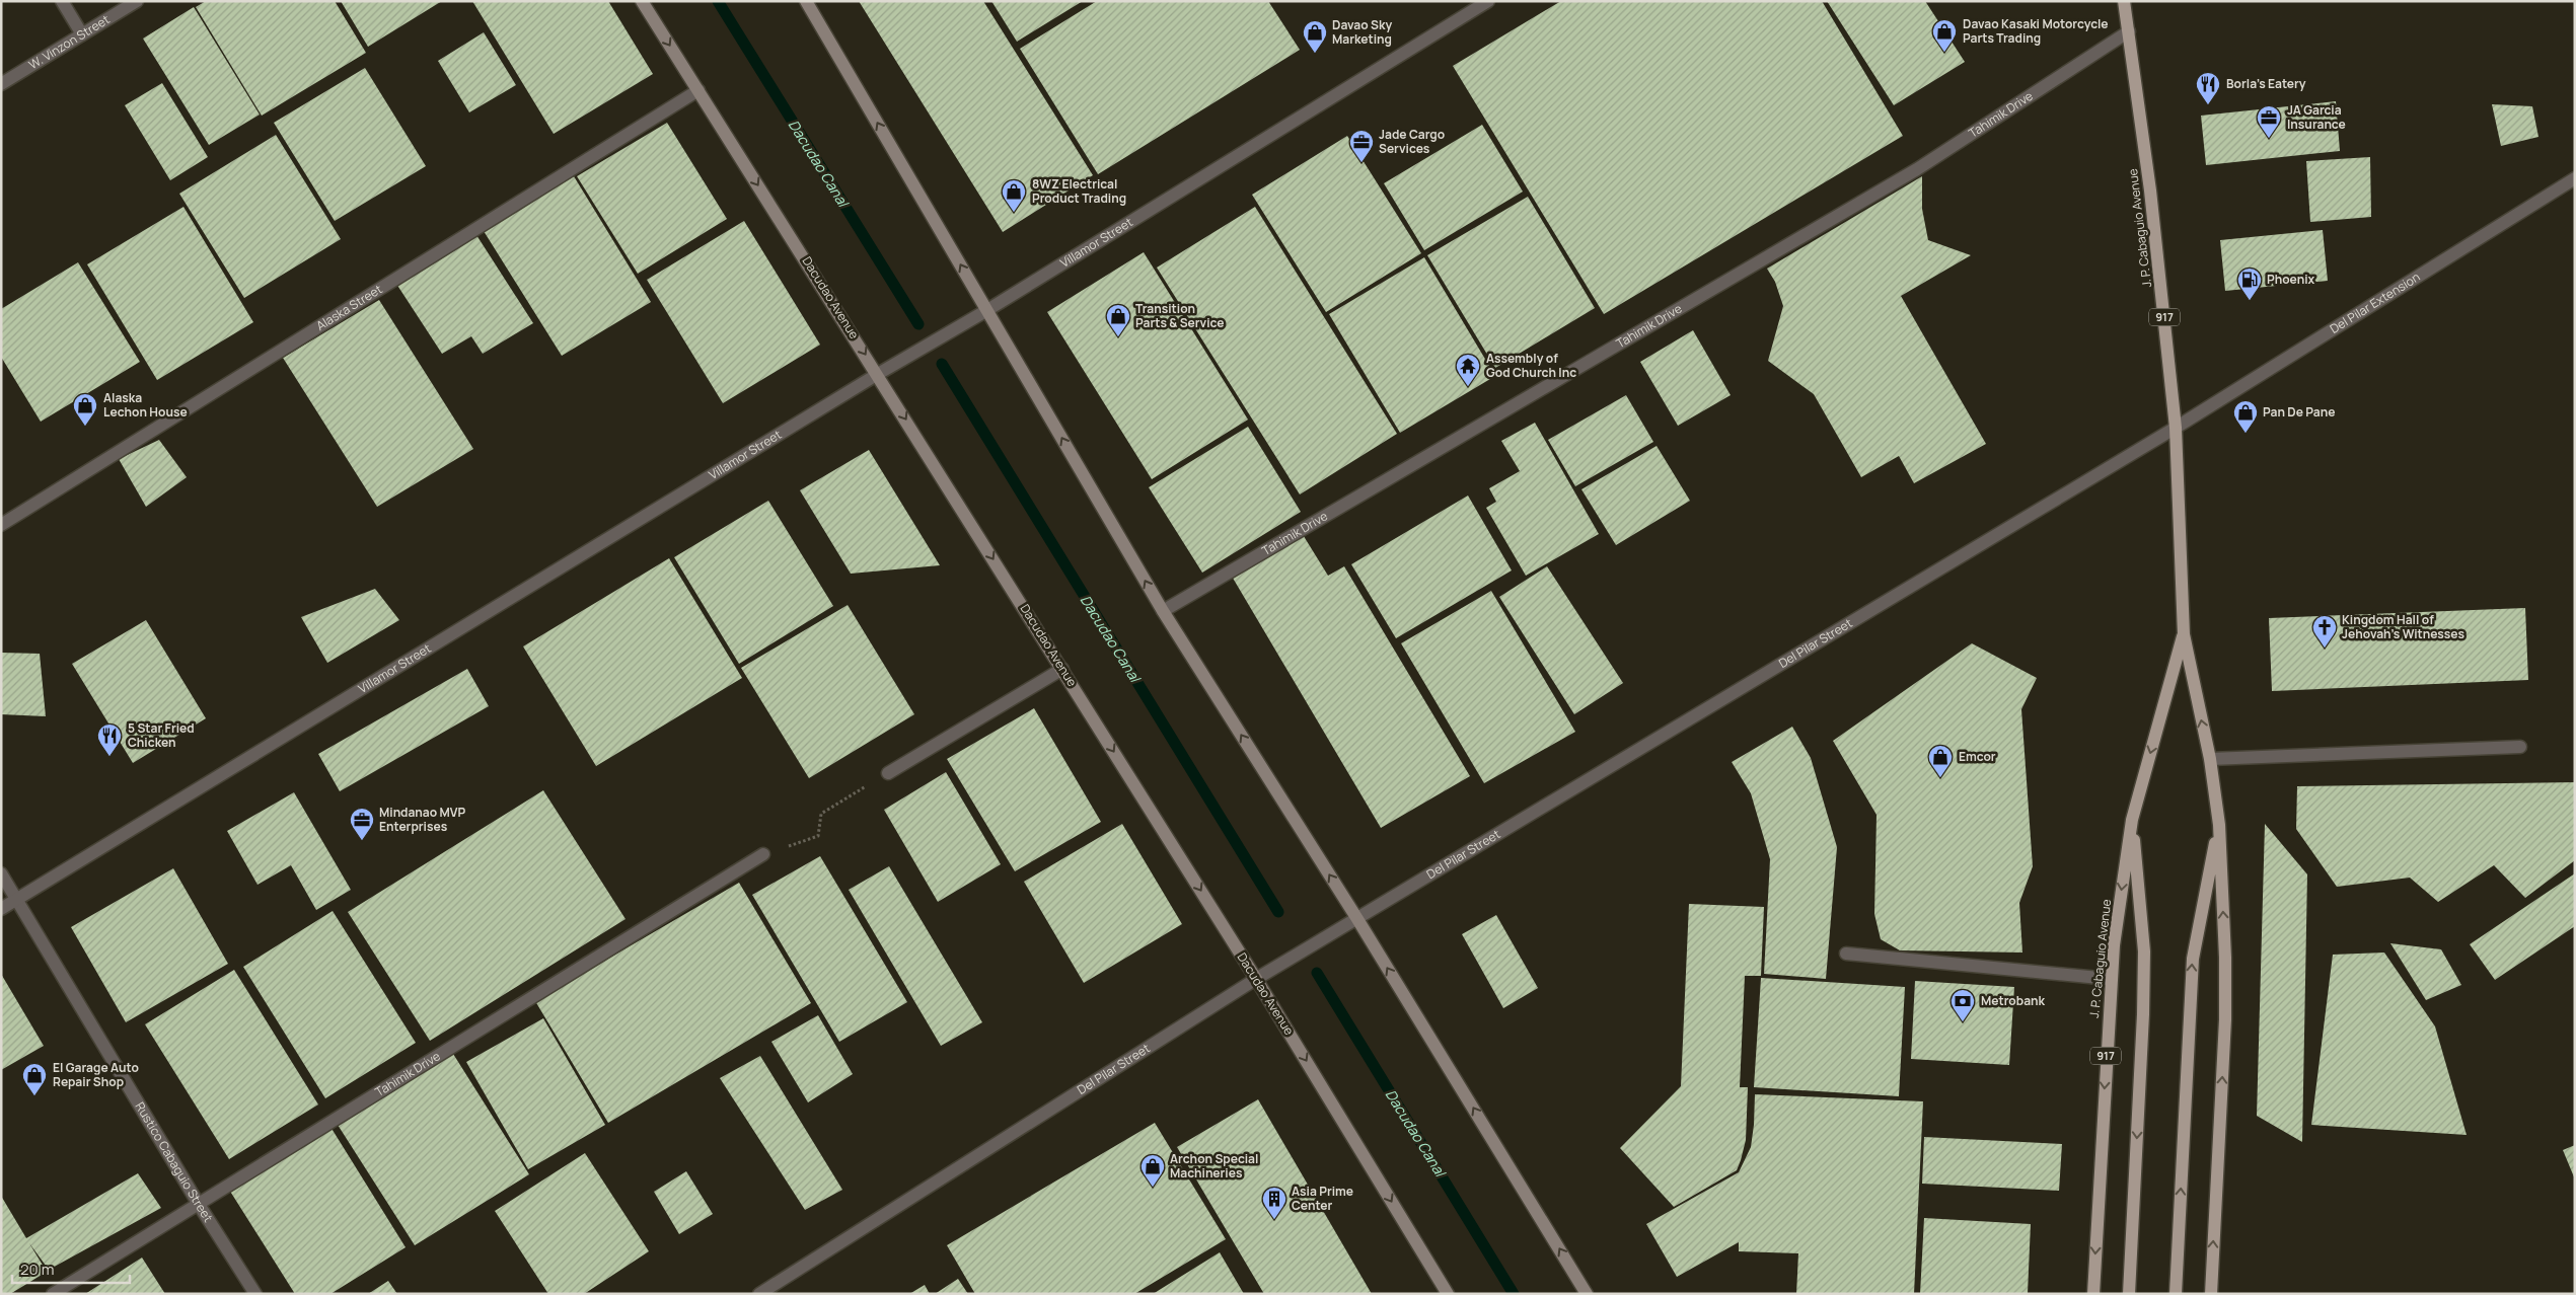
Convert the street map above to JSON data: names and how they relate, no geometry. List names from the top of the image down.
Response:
{
  "streets": {
    "main road": ["J. P. Cabaguio Avenue", "Dacudao Avenue", "917"],
    "street": [
      "W. Vinzon Street",
      "Tahimik Drive",
      "Villamor Street",
      "Del Pilar Extension",
      "Alaska Street",
      "Del Pilar Street",
      "Rustico Cabaguio Street"
    ]
  },
  "crossings": [
    ["Tahimik Drive", "J. P. Cabaguio Avenue"],
    ["Tahimik Drive", "Rustico Cabaguio Street"],
    ["J. P. Cabaguio Avenue", "Del Pilar Extension"],
    ["J. P. Cabaguio Avenue", "Del Pilar Street"],
    ["Villamor Street", "Dacudao Avenue"],
    ["Villamor Street", "Rustico Cabaguio Street"],
    ["Dacudao Avenue", "Alaska Street"],
    ["Dacudao Avenue", "Del Pilar Street"],
    ["Del Pilar Extension", "Del Pilar Street"]
  ],
  "one_way": ["Dacudao Avenue"],
  "water": ["Dacudao Canal"],
  "places": {
    "shop": [
      "Davao Kasaki Motorcycle Parts Trading",
      "Davao Sky Marketing",
      "8WZ Electrical Product Trading",
      "Transition Parts & Service",
      "Alaska Lechon House",
      "Pan De Pane",
      "Emcor",
      "El Garage Auto Repair Shop",
      "Archon Special Machineries"
    ],
    "restaurant": ["Borla's Eatery", "5 Star Fried Chicken"],
    "office": ["JA Garcia Insurance", "Jade Cargo Services", "Mindanao MVP Enterprises"],
    "fuel station": ["Phoenix"],
    "temple": ["Assembly of God Church Inc"],
    "church": ["Kingdom Hall of Jehovah's Witnesses"],
    "bank": ["Metrobank"],
    "building": ["Asia Prime Center"]
  },
  "scale_bar": "20 m"
}
